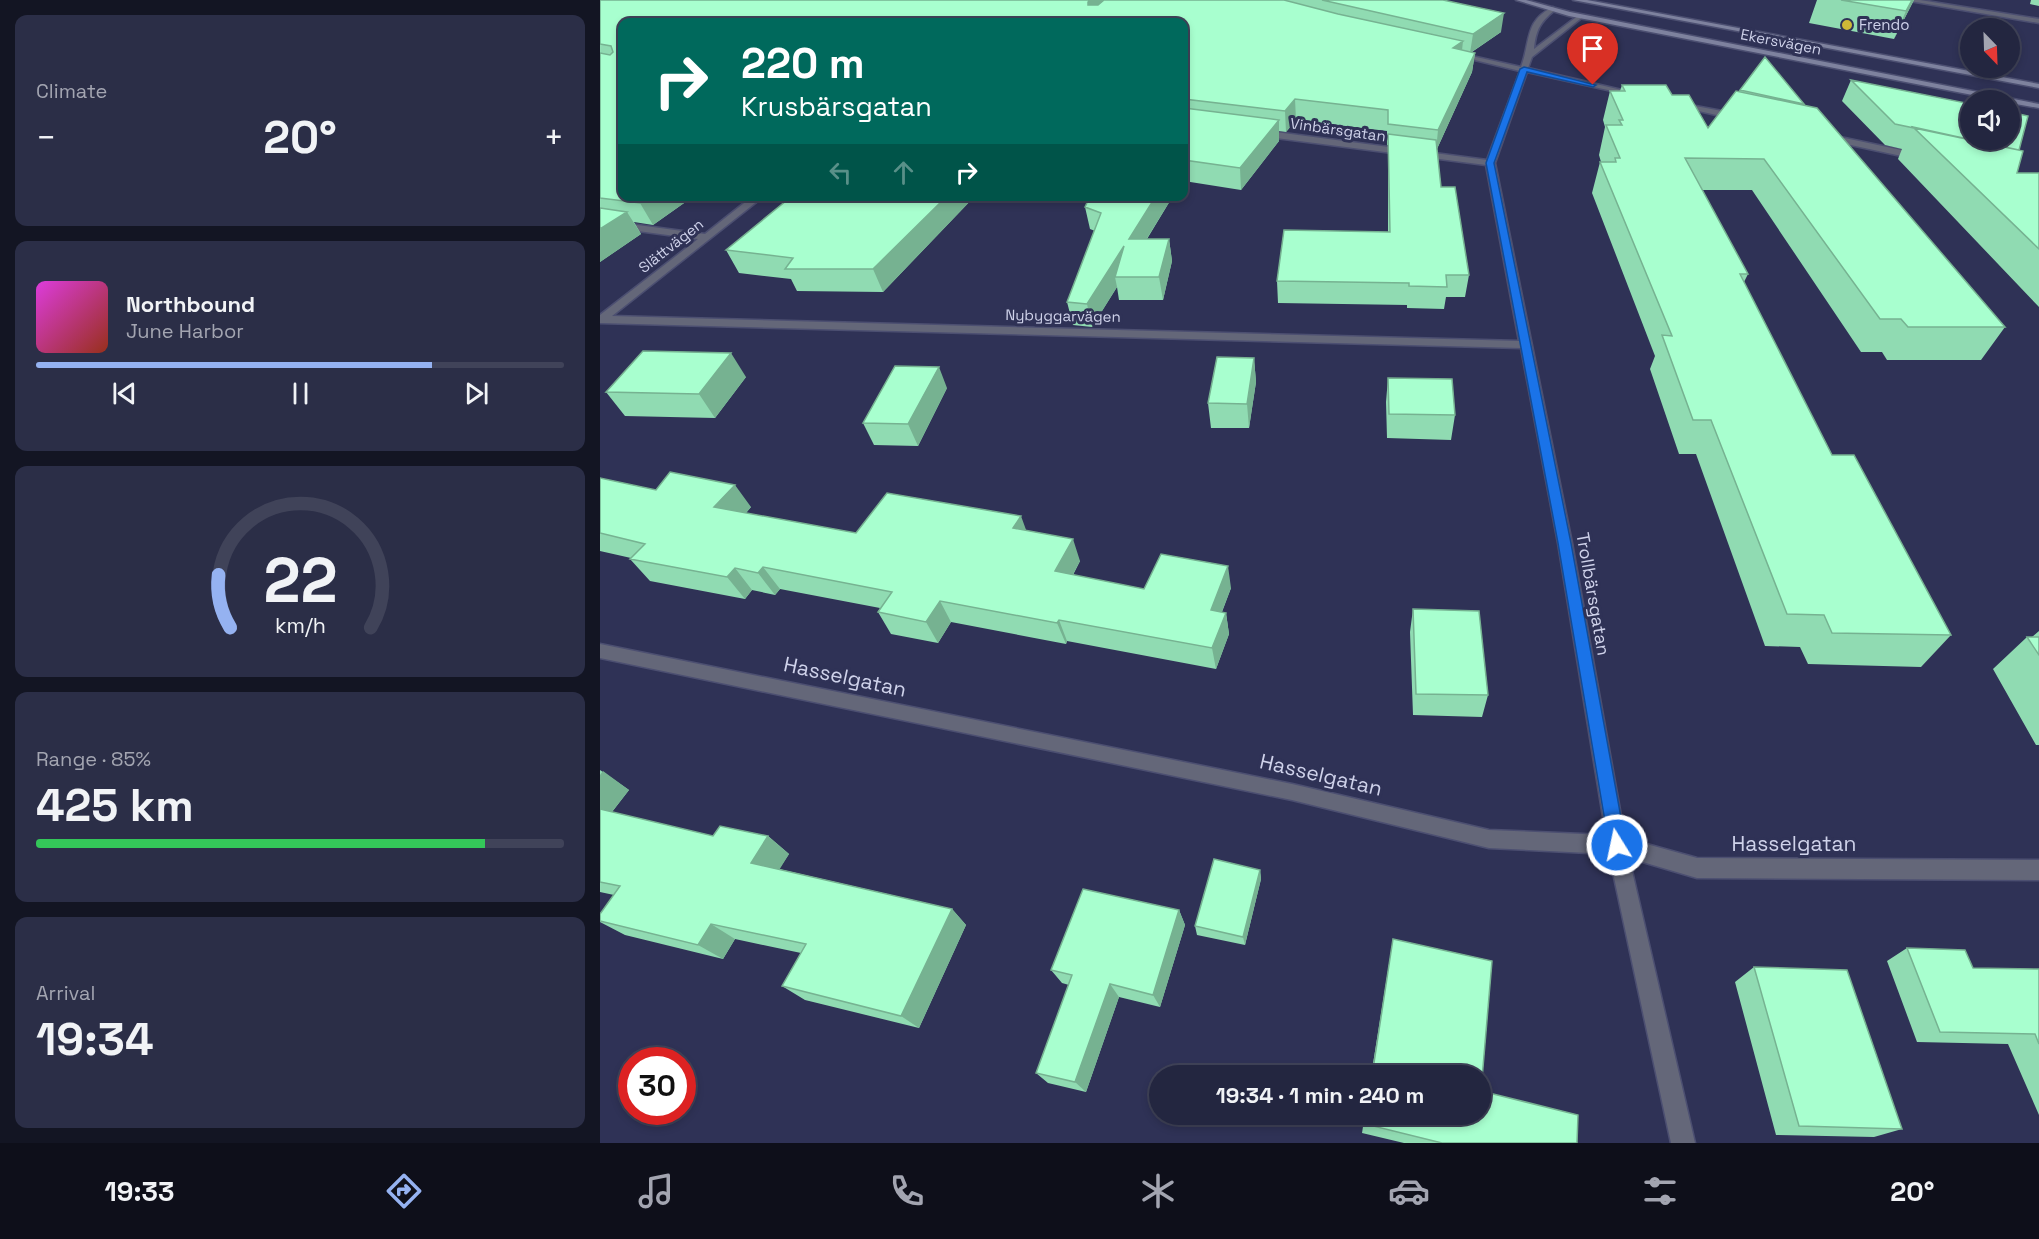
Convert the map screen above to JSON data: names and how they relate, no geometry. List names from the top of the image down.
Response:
{
  "streets": {
    "main road": ["Ekersvägen"],
    "street": [
      "Vinbärsgatan",
      "Slättvägen",
      "Nybyggarvägen",
      "Trollbärsgatan",
      "Hasselgatan"
    ]
  },
  "crossings": [
    ["Vinbärsgatan", "Trollbärsgatan"],
    ["Slättvägen", "Nybyggarvägen"],
    ["Nybyggarvägen", "Trollbärsgatan"],
    ["Trollbärsgatan", "Hasselgatan"]
  ],
  "places": ["Frendo"],
  "north": "bottom right",
  "page": {
    "tile": [
      "Climate",
      ["Range · 85%", "425 km"],
      ["Arrival", "19:34"]
    ],
    "turn": ["220 m", "Krusbärsgatan"],
    "heat": ["−", "20°", "+"],
    "song": ["Northbound", "June Harbor"],
    "limit": "30",
    "trip": "19:34 · 1 min · 240 m",
    "tabs": ["19:33", "20°"],
    "gauge": ["22", "km/h"]
  }
}
